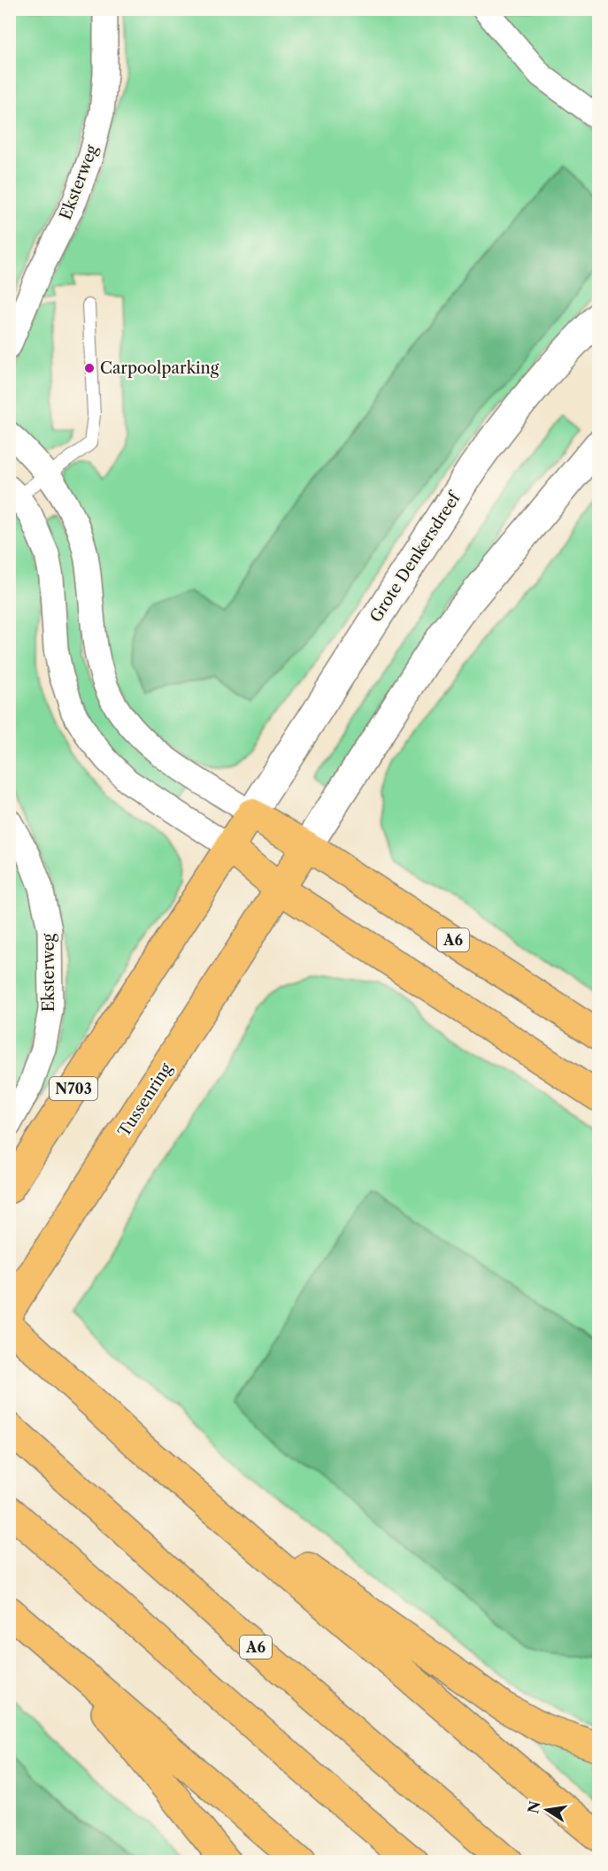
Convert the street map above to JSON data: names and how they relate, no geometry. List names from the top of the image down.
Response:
{
  "streets": {
    "highway": ["A6", "N703", "Tussenring"],
    "street": ["Eksterweg", "Grote Denkersdreef"]
  },
  "crossings": [
    ["Grote Denkersdreef", "N703"],
    ["A6", "Tussenring"]
  ],
  "places": ["Carpoolparking"],
  "north": "left"
}
